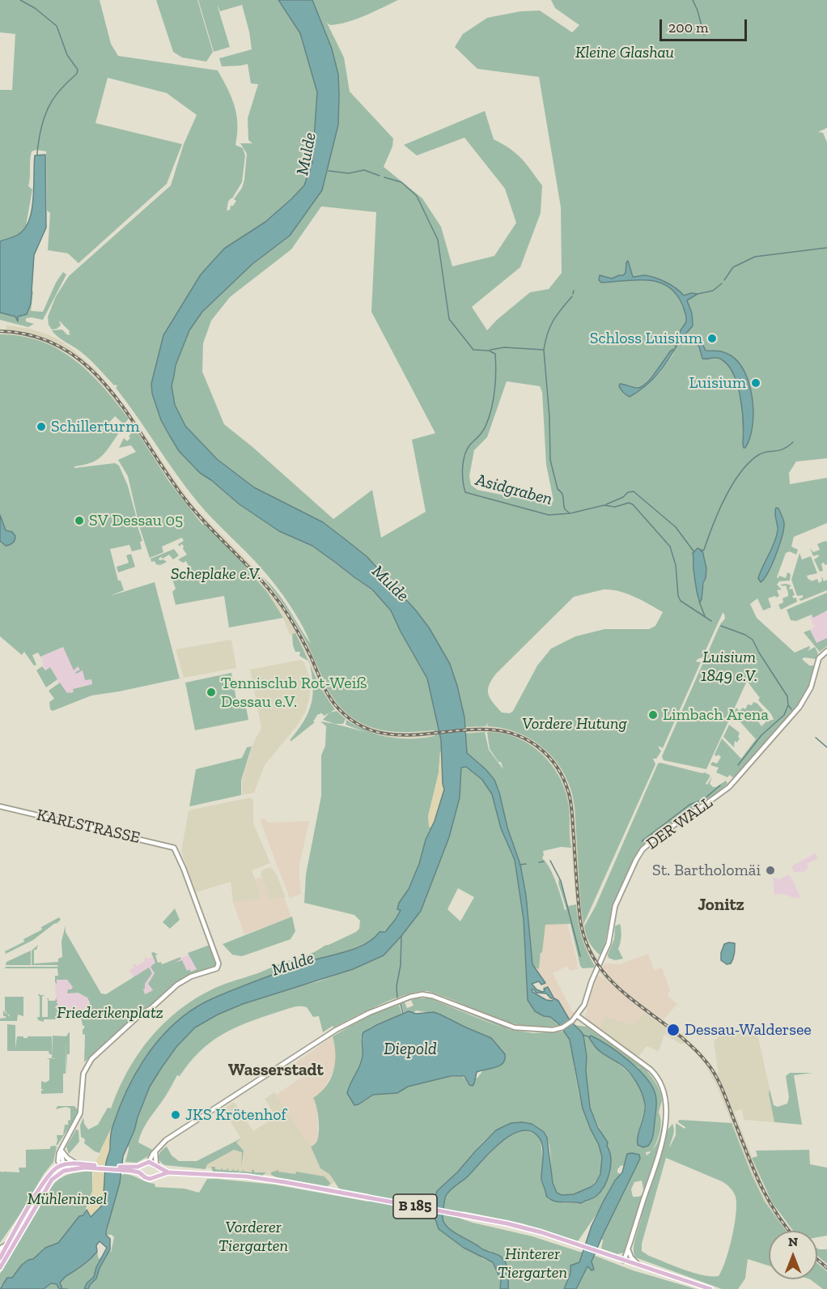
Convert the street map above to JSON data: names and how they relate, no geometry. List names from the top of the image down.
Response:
{
  "streets": {
    "main road": ["DER WALL", "KARLSTRASSE", "B 185"]
  },
  "districts": ["Jonitz", "Wasserstadt"],
  "water": ["Mulde", "Asidgraben", "Diepold"],
  "parks": [
    "Kleine Glashau",
    "Scheplake e.V.",
    "Luisium 1849 e.V.",
    "Vordere Hutung",
    "Friederikenplatz",
    "Mühleninsel",
    "Vorderer Tiergarten",
    "Hinterer Tiergarten"
  ],
  "places": [
    "Schloss Luisium",
    "Luisium",
    "Schillerturm",
    "SV Dessau 05",
    "Tennisclub Rot-Weiß Dessau e.V.",
    "Limbach Arena",
    "St. Bartholomäi",
    "Dessau-Waldersee",
    "JKS Krötenhof"
  ],
  "scale_bar": "200 m",
  "north": "top"
}
